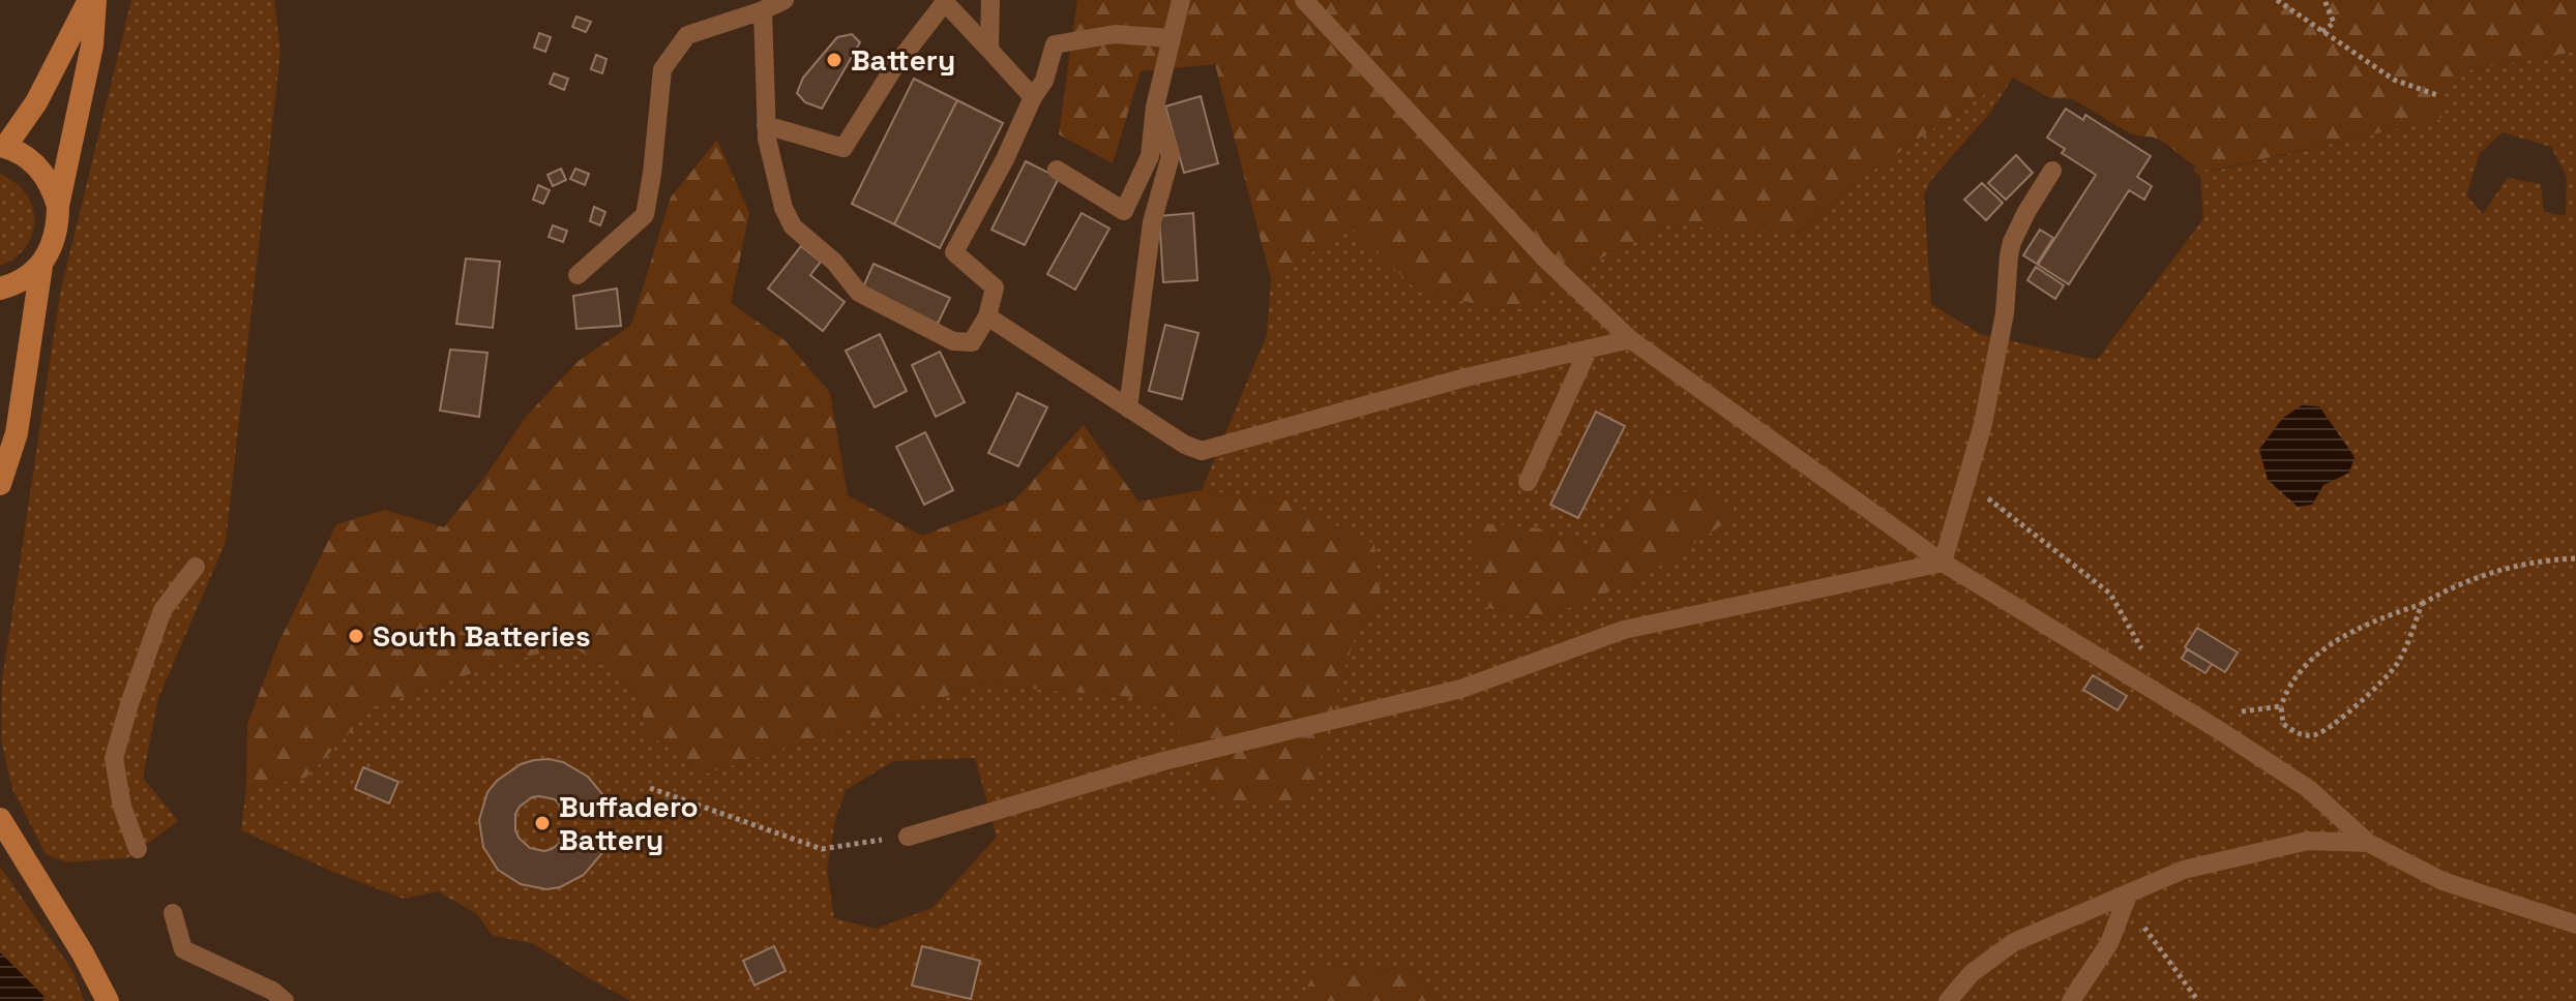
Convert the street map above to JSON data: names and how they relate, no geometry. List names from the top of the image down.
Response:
{
  "places": ["Battery", "South Batteries", "Buffadero Battery"]
}
